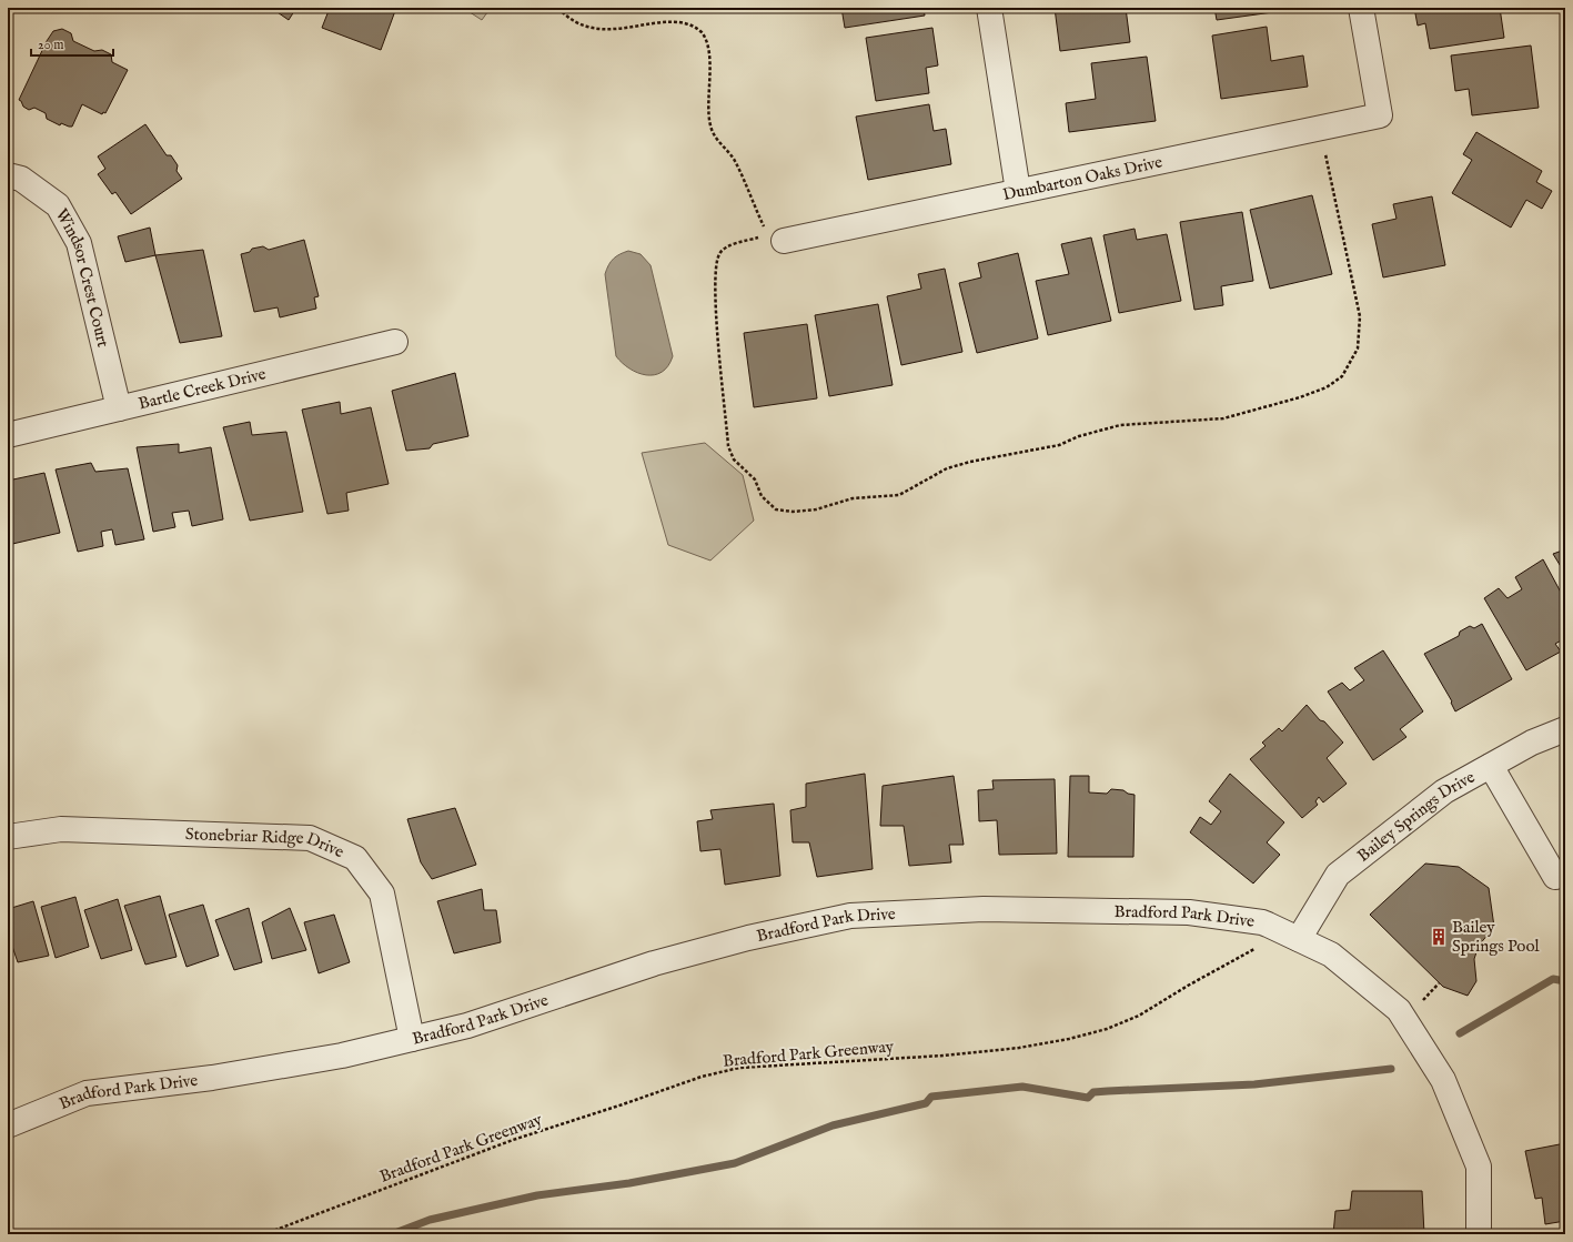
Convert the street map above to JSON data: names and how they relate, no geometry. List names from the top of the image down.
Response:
{
  "streets": {
    "street": [
      "Dumbarton Oaks Drive",
      "Windsor Crest Court",
      "Bartle Creek Drive",
      "Bailey Springs Drive",
      "Stonebriar Ridge Drive",
      "Bradford Park Drive"
    ],
    "path": ["Bradford Park Greenway"]
  },
  "crossings": [
    ["Windsor Crest Court", "Bartle Creek Drive"],
    ["Bailey Springs Drive", "Bradford Park Drive"],
    ["Stonebriar Ridge Drive", "Bradford Park Drive"],
    ["Bradford Park Drive", "Bradford Park Greenway"]
  ],
  "places": {
    "building": ["Bailey Springs Pool"]
  },
  "scale_bar": "20 m"
}
